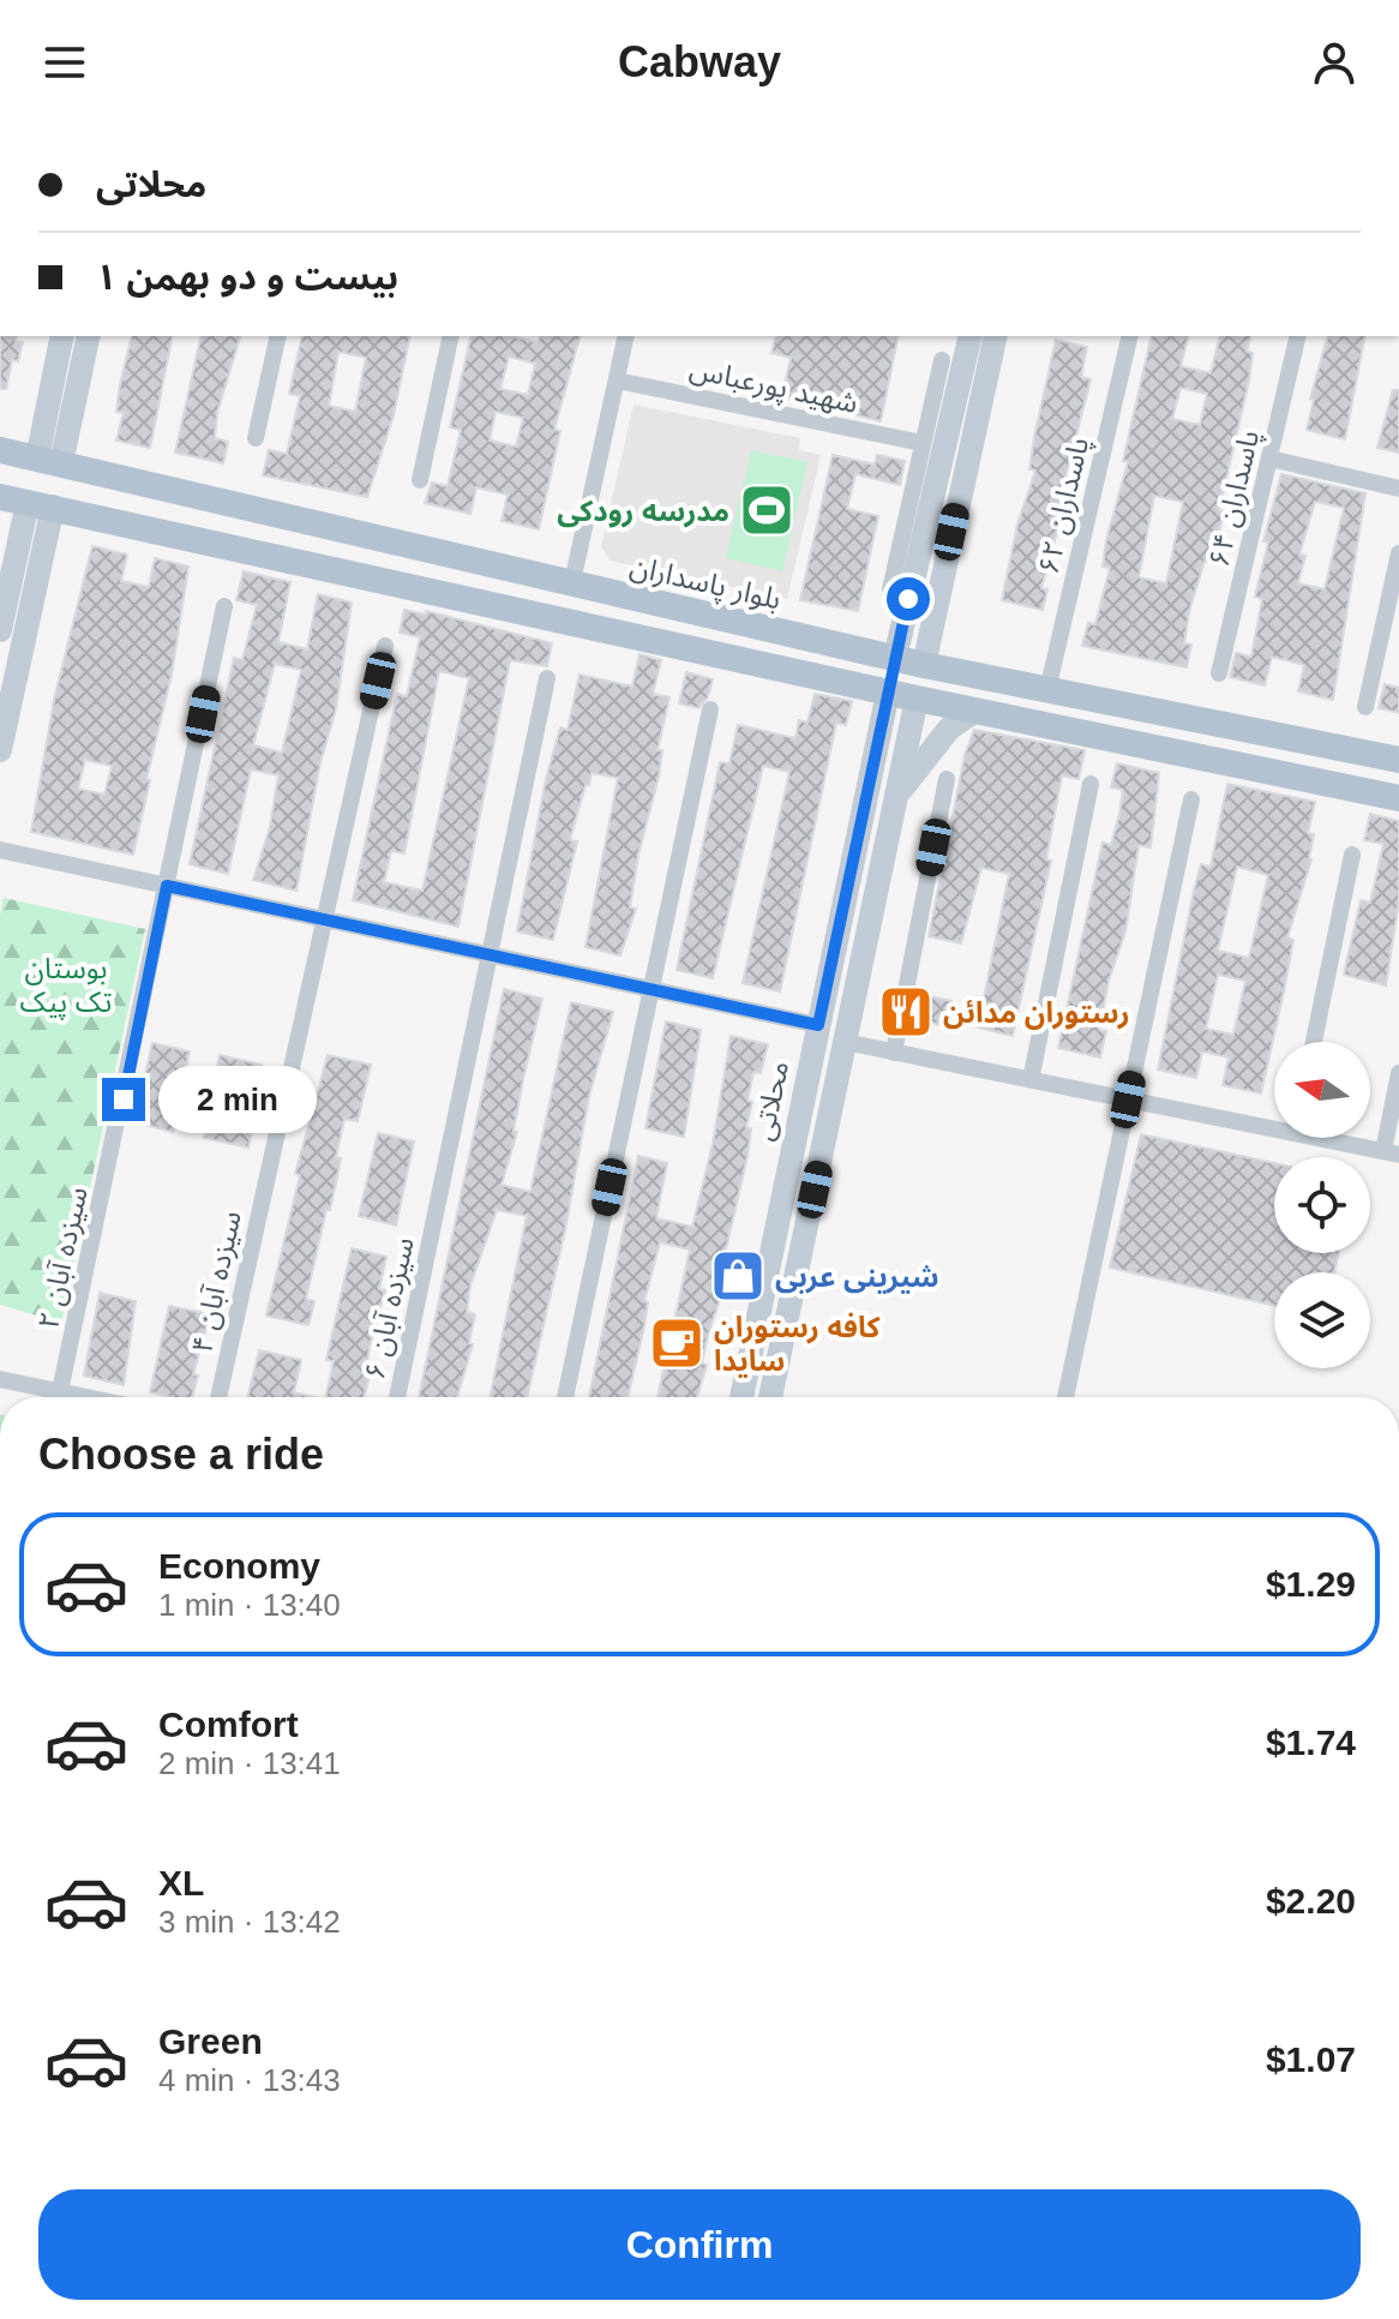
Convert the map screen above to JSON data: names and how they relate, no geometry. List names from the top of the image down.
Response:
{
  "streets": {
    "main road": ["بلوار پاسداران", "محلاتی"],
    "street": [
      "شهید پورعباس",
      "پاسداران ۶۴",
      "پاسداران ۶۲",
      "سیزده آبان ۲",
      "سیزده آبان ۴",
      "سیزده آبان ۶"
    ]
  },
  "crossings": [
    ["پاسداران ۶۲", "بلوار پاسداران"]
  ],
  "parks": ["بوستان تک پیک"],
  "places": {
    "sports": ["مدرسه رودکی"],
    "restaurant": ["رستوران مدائن"],
    "shop": ["شیرینی عربی"],
    "cafe": ["کافه رستوران سایدا"]
  },
  "north": "left",
  "page": {
    "header": "Cabway",
    "banner": ["محلاتی", "بیست و دو بهمن ۱"],
    "bubble": "2 min",
    "heading": "Choose a ride",
    "list": [
      {
        "name": "Economy",
        "note": "1 min · 13:40",
        "value": "$1.29"
      },
      {
        "name": "Comfort",
        "note": "2 min · 13:41",
        "value": "$1.74"
      },
      {
        "name": "XL",
        "note": "3 min · 13:42",
        "value": "$2.20"
      },
      {
        "name": "Green",
        "note": "4 min · 13:43",
        "value": "$1.07"
      }
    ],
    "buttons": "Confirm"
  }
}
